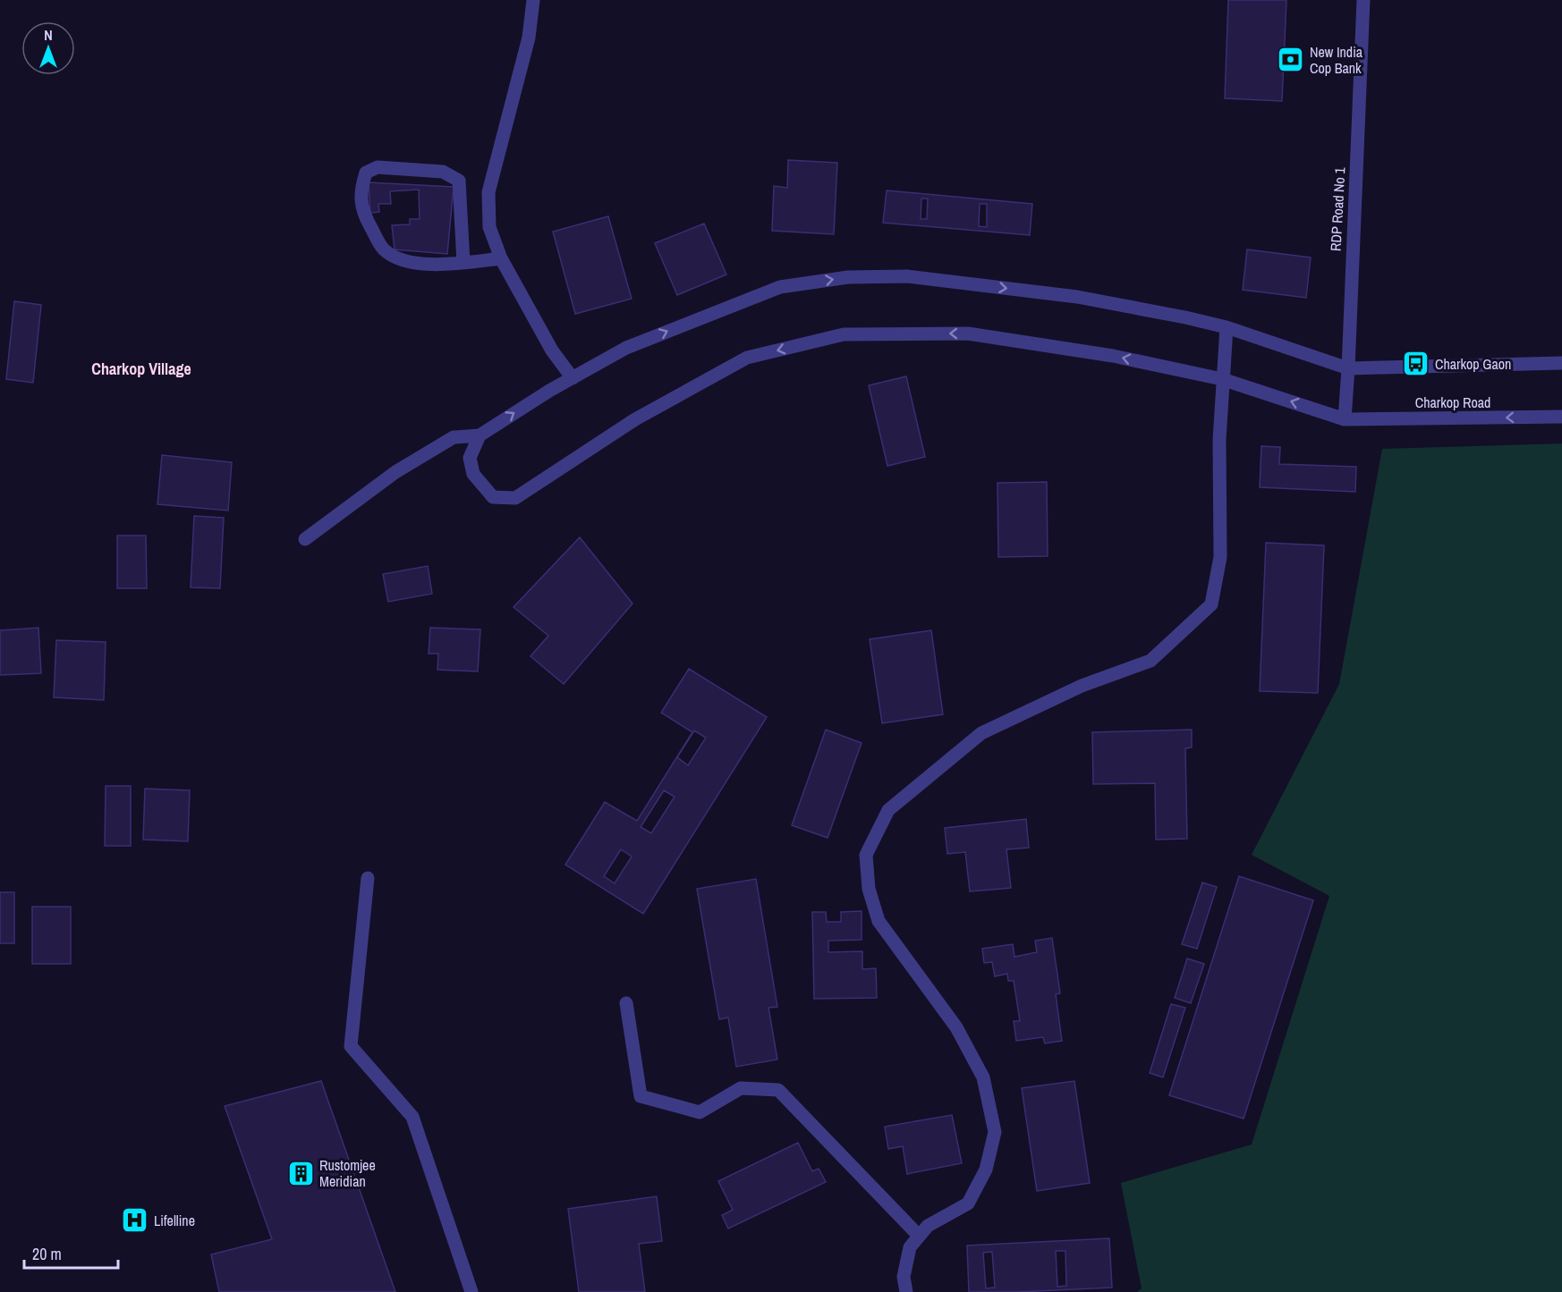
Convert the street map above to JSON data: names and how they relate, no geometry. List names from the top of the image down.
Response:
{
  "streets": {
    "street": ["RDP Road No 1", "Charkop Road"]
  },
  "crossings": [
    ["RDP Road No 1", "Charkop Road"]
  ],
  "districts": ["Charkop Village"],
  "places": {
    "bank": ["New India Cop Bank"],
    "bus stop": ["Charkop Gaon"],
    "building": ["Rustomjee Meridian"],
    "hospital": ["Lifelline"]
  },
  "scale_bar": "20 m",
  "north": "top"
}
